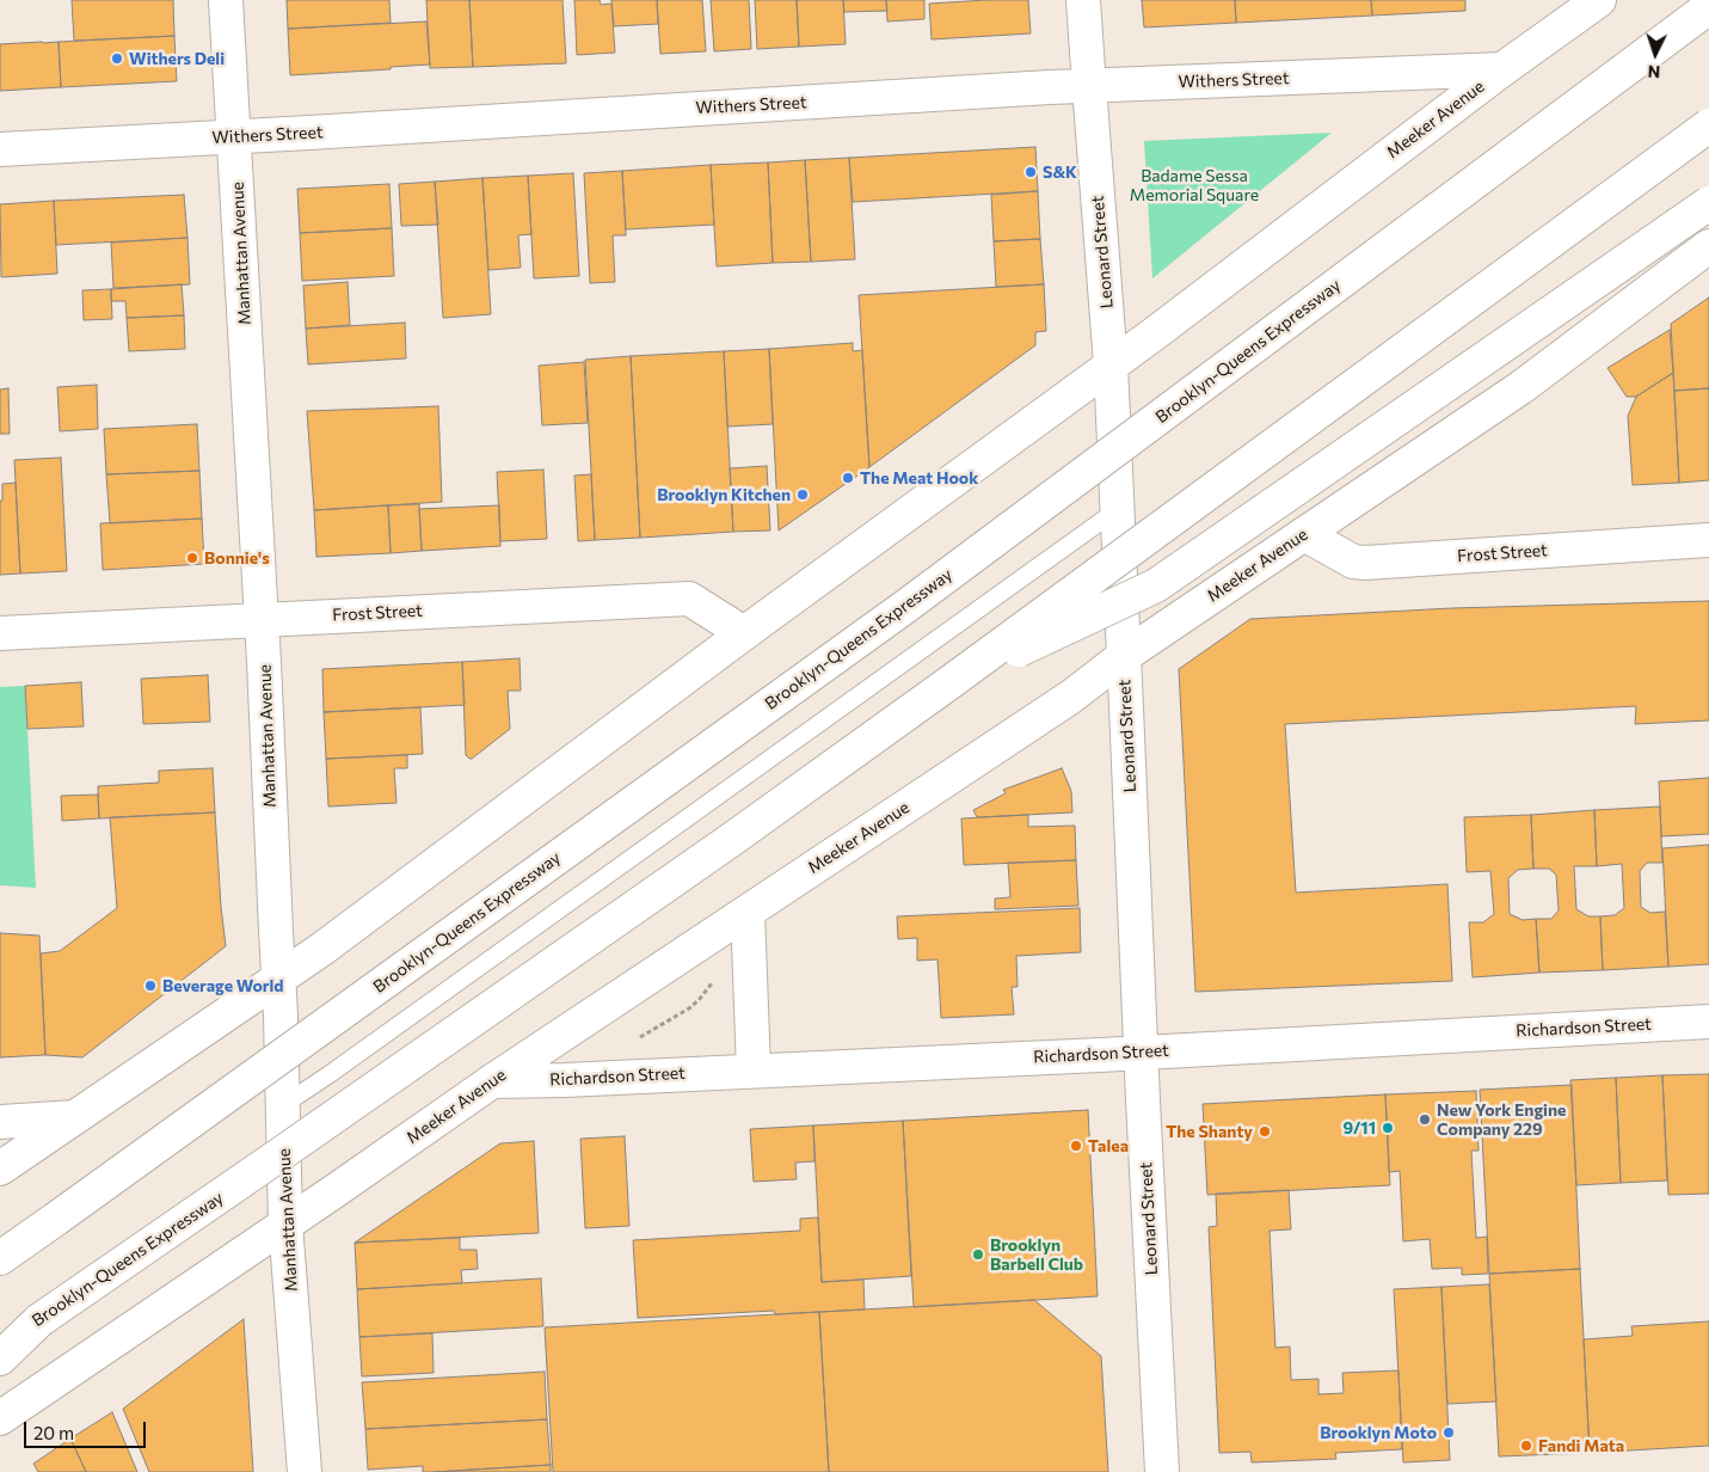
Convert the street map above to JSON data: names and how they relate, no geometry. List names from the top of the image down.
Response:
{
  "streets": {
    "main road": [
      "Withers Street",
      "Meeker Avenue",
      "Leonard Street",
      "Manhattan Avenue",
      "Brooklyn-Queens Expressway",
      "Frost Street",
      "Richardson Street"
    ]
  },
  "crossings": [
    ["Withers Street", "Meeker Avenue"],
    ["Withers Street", "Leonard Street"],
    ["Withers Street", "Manhattan Avenue"],
    ["Meeker Avenue", "Leonard Street"],
    ["Meeker Avenue", "Manhattan Avenue"],
    ["Meeker Avenue", "Frost Street"],
    ["Meeker Avenue", "Richardson Street"],
    ["Leonard Street", "Richardson Street"],
    ["Manhattan Avenue", "Frost Street"]
  ],
  "parks": ["Badame Sessa Memorial Square"],
  "places": [
    "Withers Deli",
    "S&K",
    "The Meat Hook",
    "Brooklyn Kitchen",
    "Bonnie's",
    "Beverage World",
    "New York Engine Company 229",
    "9/11",
    "The Shanty",
    "Talea",
    "Brooklyn Barbell Club",
    "Brooklyn Moto",
    "Fandi Mata"
  ],
  "scale_bar": "20 m",
  "north": "bottom"
}
